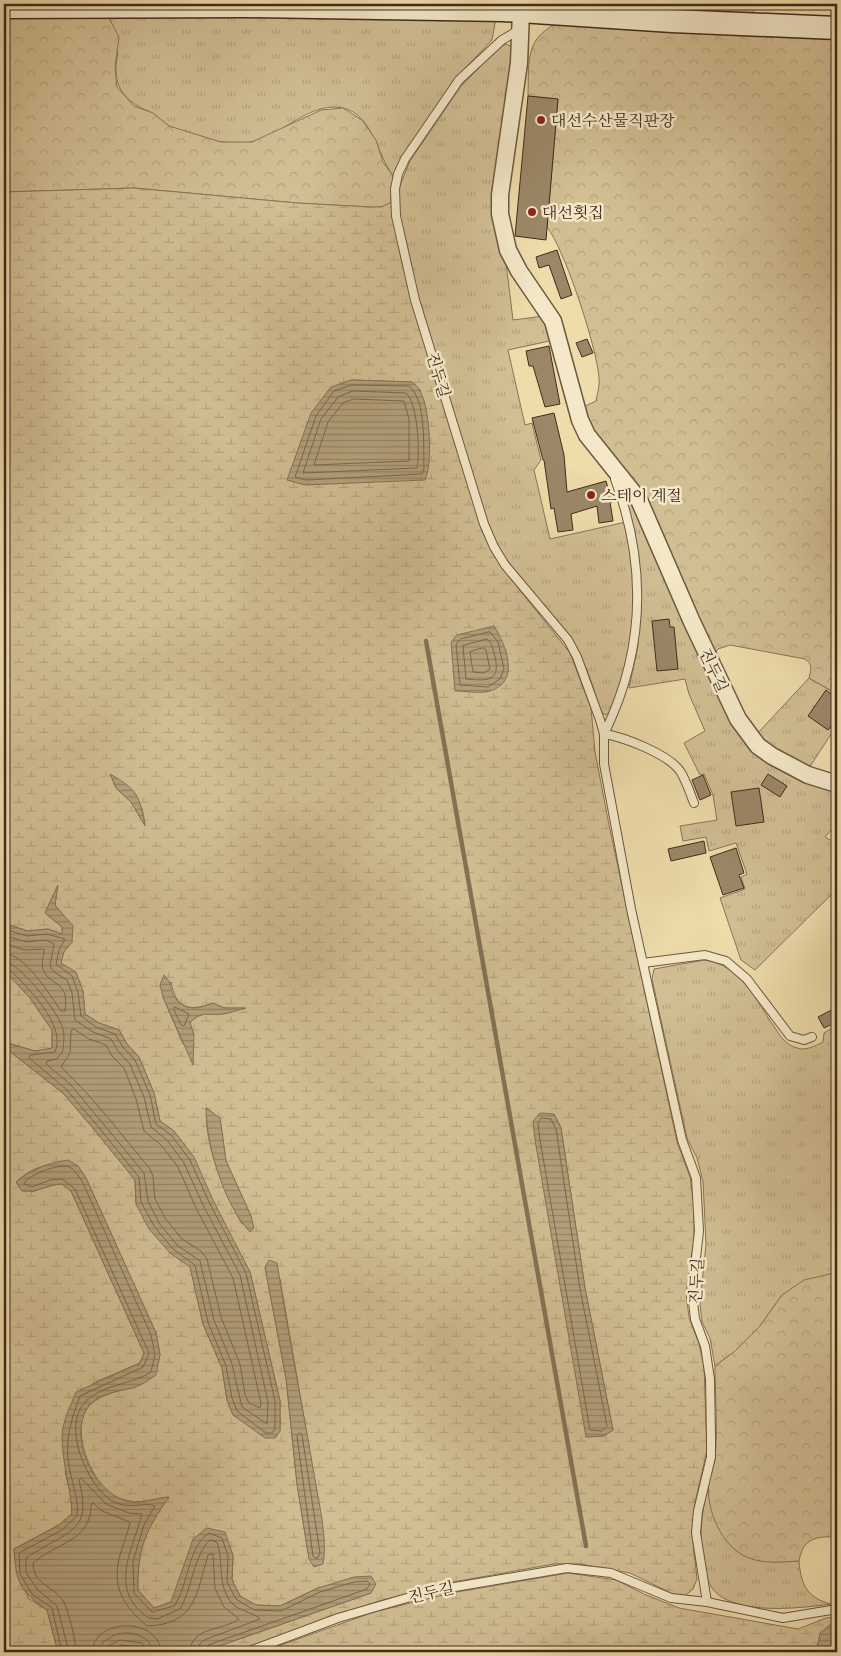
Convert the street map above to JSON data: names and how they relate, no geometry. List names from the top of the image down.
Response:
{
  "streets": {
    "street": ["진두길"]
  },
  "places": ["대선수산물직판장", "대선횟집", "스테이 계절"]
}
